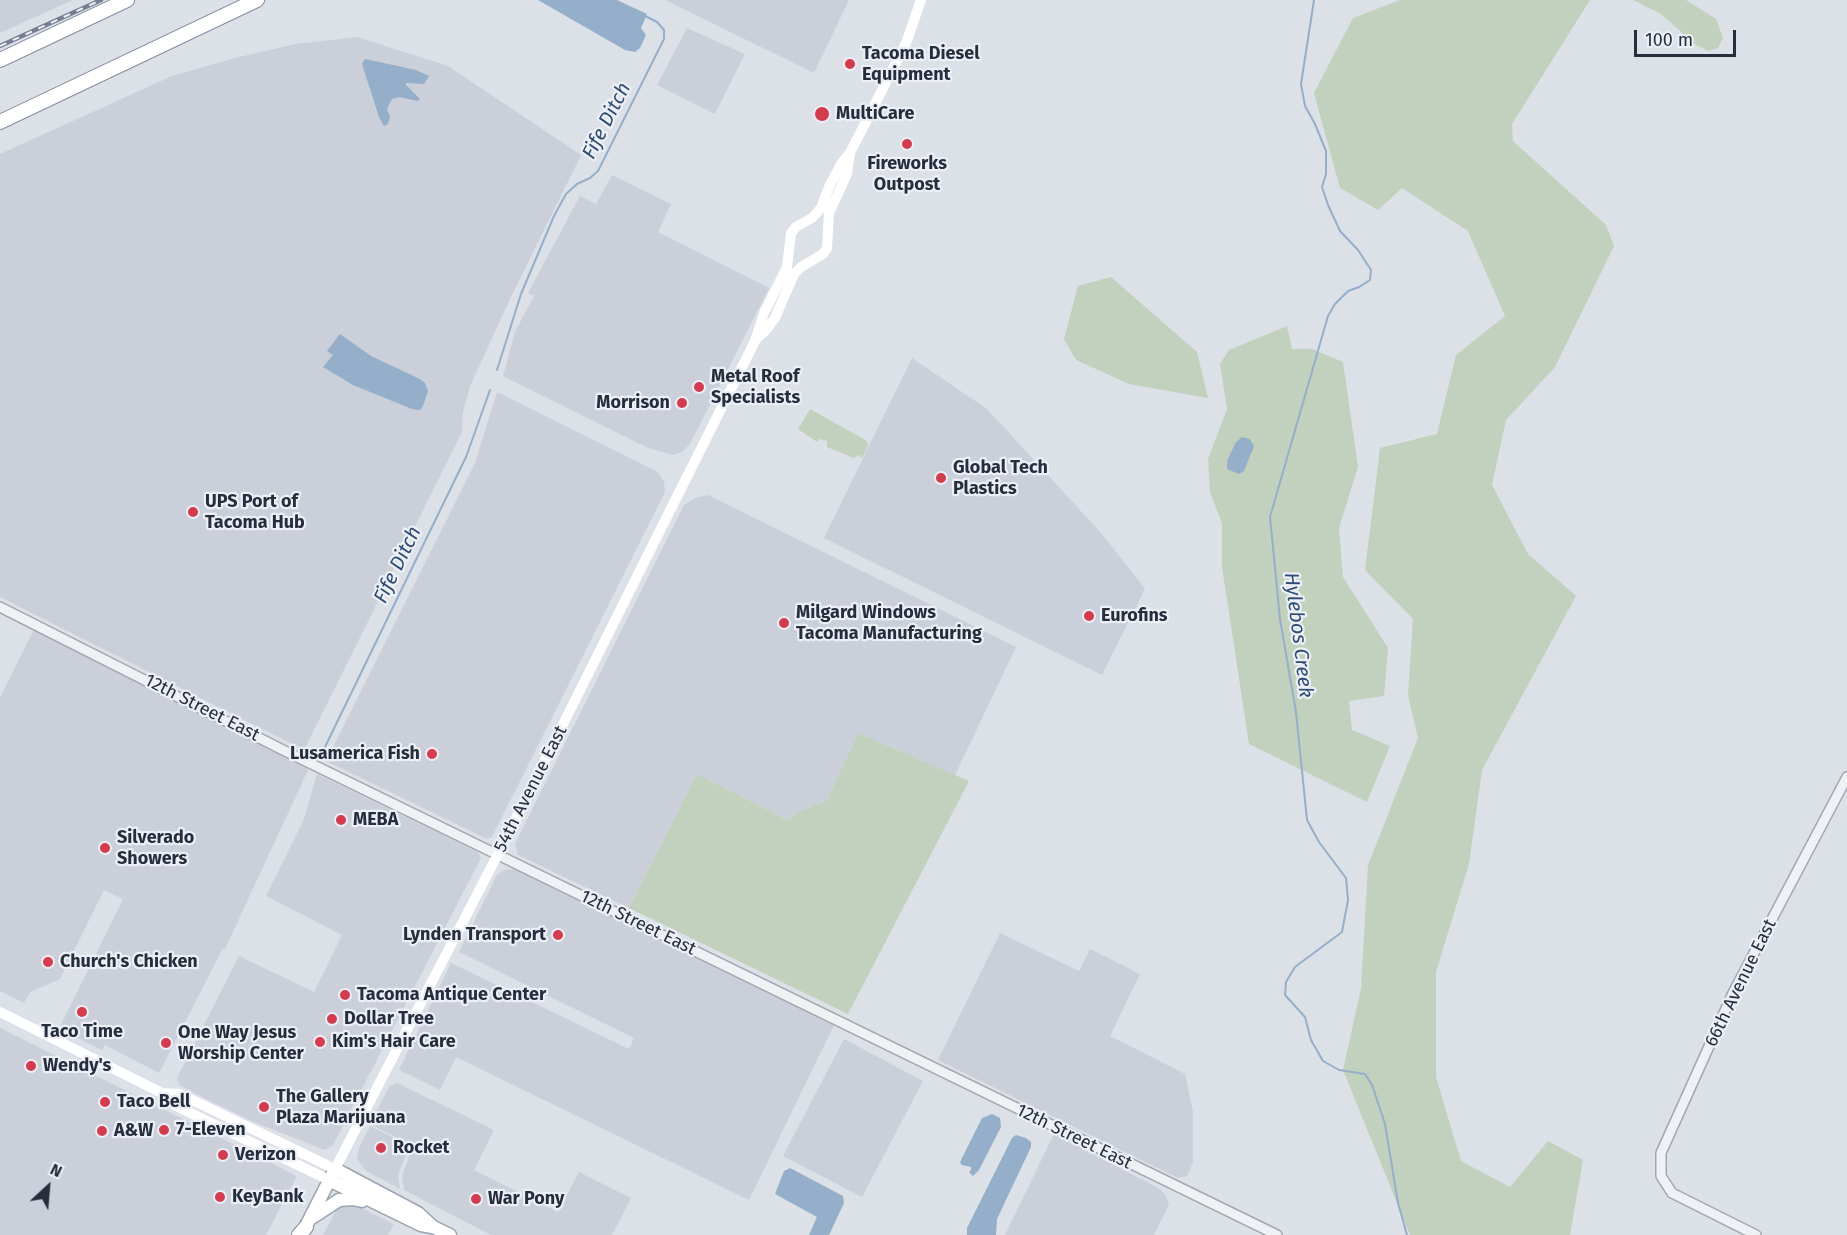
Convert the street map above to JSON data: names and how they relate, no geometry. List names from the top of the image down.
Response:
{
  "streets": {
    "main road": ["54th Avenue East"],
    "street": ["12th Street East", "66th Avenue East"]
  },
  "crossings": [
    ["12th Street East", "54th Avenue East"]
  ],
  "water": ["Fife Ditch", "Hylebos Creek"],
  "places": [
    "Tacoma Diesel Equipment",
    "MultiCare",
    "Fireworks Outpost",
    "Metal Roof Specialists",
    "Morrison",
    "Global Tech Plastics",
    "UPS Port of Tacoma Hub",
    "Eurofins",
    "Milgard Windows Tacoma Manufacturing",
    "Lusamerica Fish",
    "MEBA",
    "Silverado Showers",
    "Lynden Transport",
    "Church's Chicken",
    "Tacoma Antique Center",
    "Taco Time",
    "Dollar Tree",
    "Kim's Hair Care",
    "One Way Jesus Worship Center",
    "Wendy's",
    "Taco Bell",
    "The Gallery Plaza Marijuana",
    "7-Eleven",
    "A&W",
    "Rocket",
    "Verizon",
    "KeyBank",
    "War Pony"
  ],
  "scale_bar": "100 m",
  "north": "top right"
}
